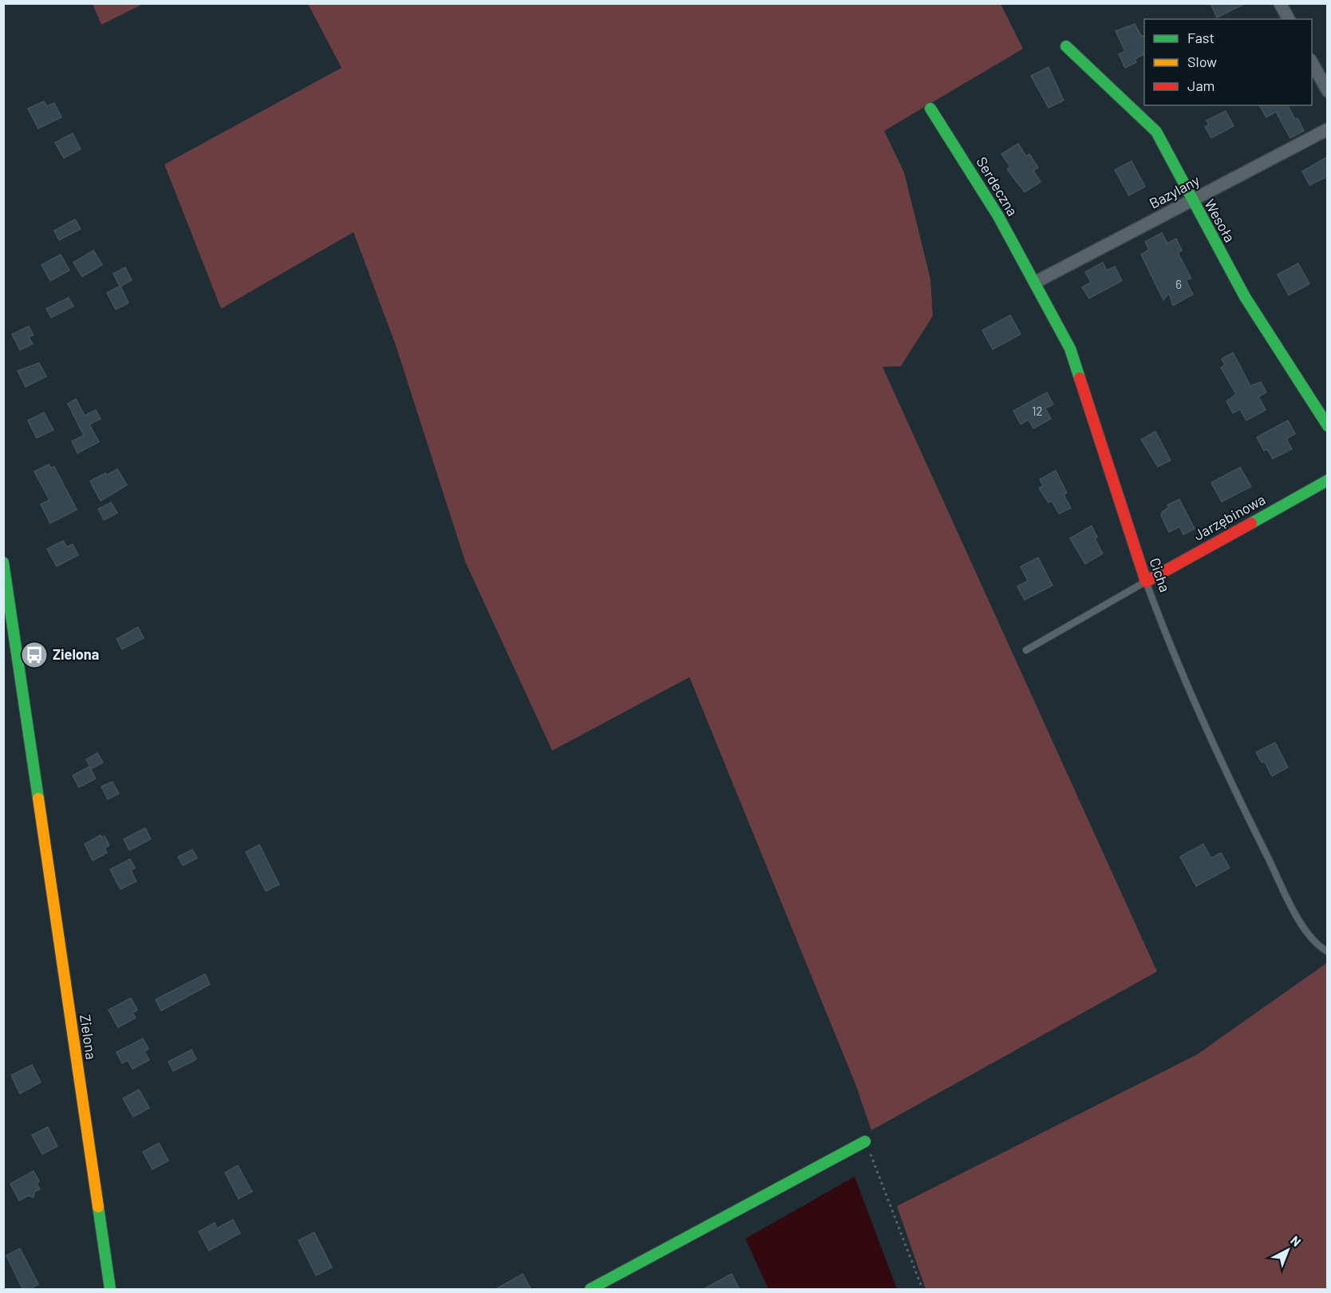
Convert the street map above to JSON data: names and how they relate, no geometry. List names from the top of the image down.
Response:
{
  "streets": {
    "street": [
      "Serdeczna",
      "Bazylany",
      "Wesoła",
      "Jarzębinowa",
      "Cicha",
      "Zielona"
    ]
  },
  "crossings": [
    ["Serdeczna", "Bazylany"],
    ["Serdeczna", "Cicha"],
    ["Bazylany", "Wesoła"],
    ["Bazylany", "Cicha"],
    ["Jarzębinowa", "Cicha"]
  ],
  "places": {
    "bus stop": ["Zielona"]
  },
  "house_numbers": ["6", "12"],
  "legend": ["Fast", "Slow", "Jam"],
  "north": "top right"
}
